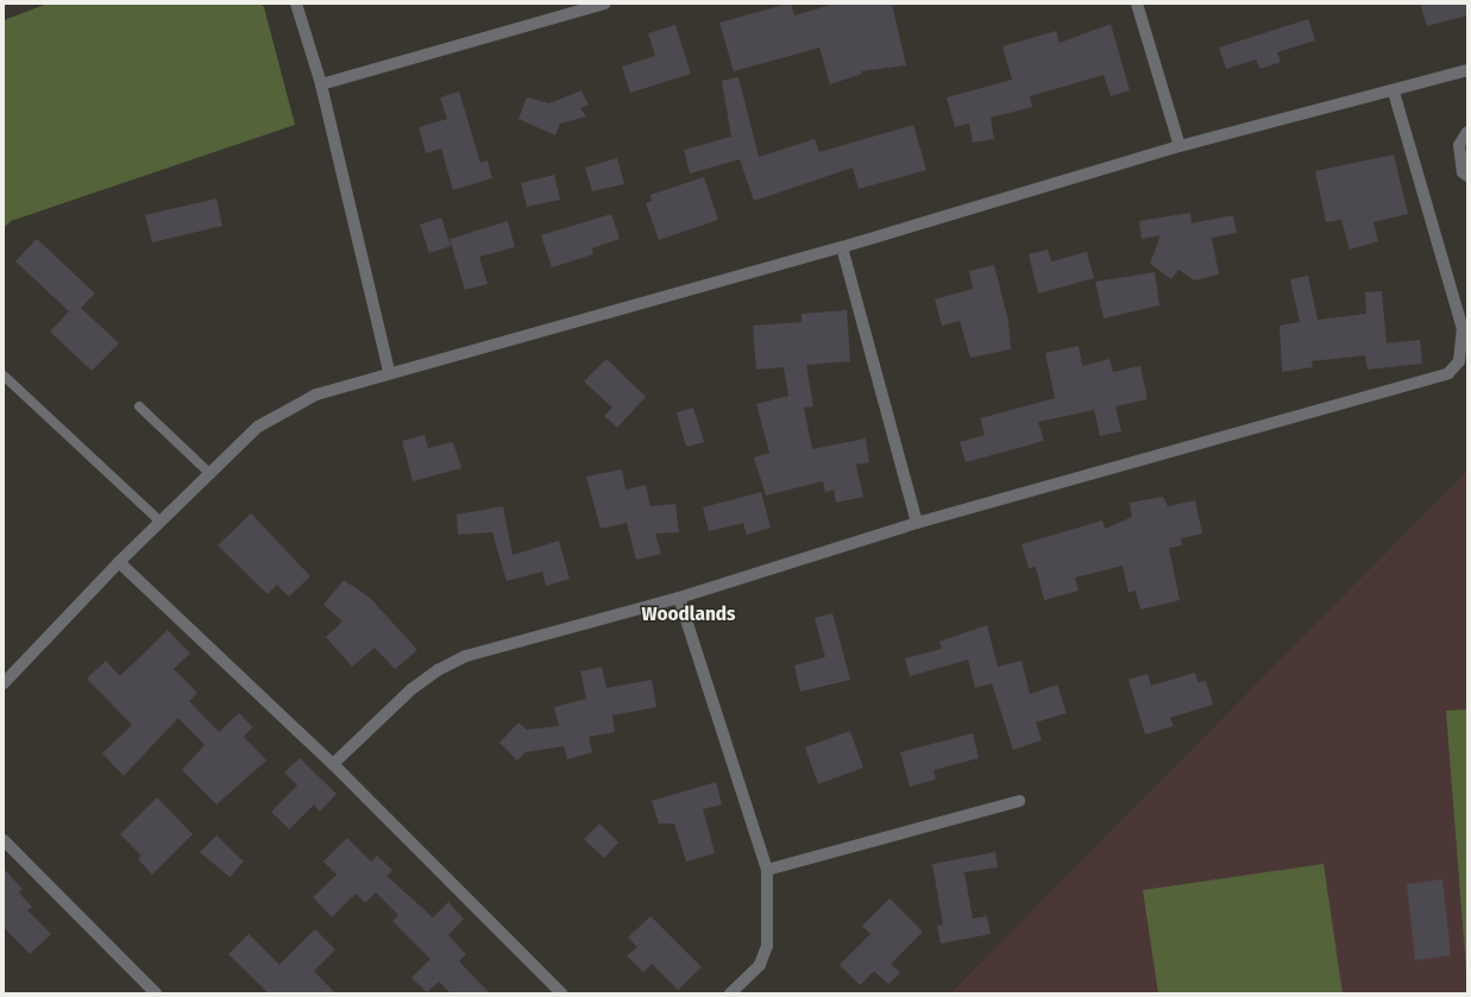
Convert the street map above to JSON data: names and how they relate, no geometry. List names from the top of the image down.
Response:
{
  "districts": ["Woodlands"]
}
